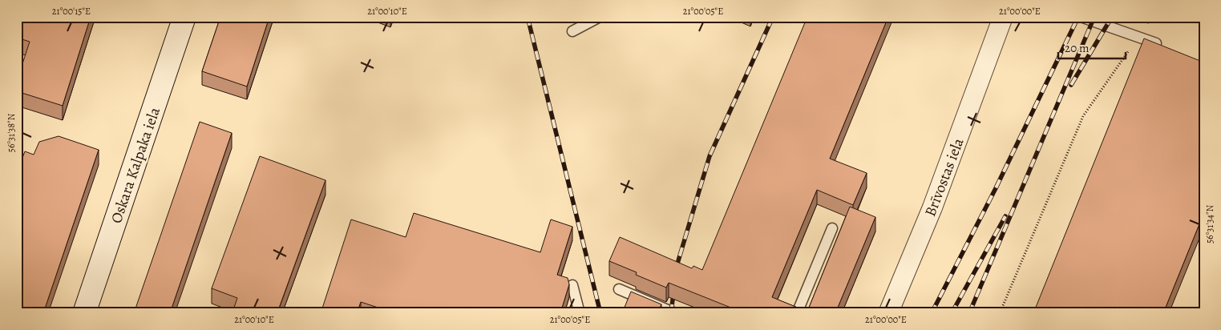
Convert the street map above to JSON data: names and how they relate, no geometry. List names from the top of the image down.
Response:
{
  "streets": {
    "main road": ["Oskara Kalpaka iela"],
    "street": ["Brīvostas iela"]
  },
  "scale_bar": "20 m",
  "coordinates": [
    "21°00'15\"E",
    "21°00'10\"E",
    "21°00'05\"E",
    "21°00'00\"E",
    "56°31'38\"N",
    "56°31'34\"N"
  ]
}
